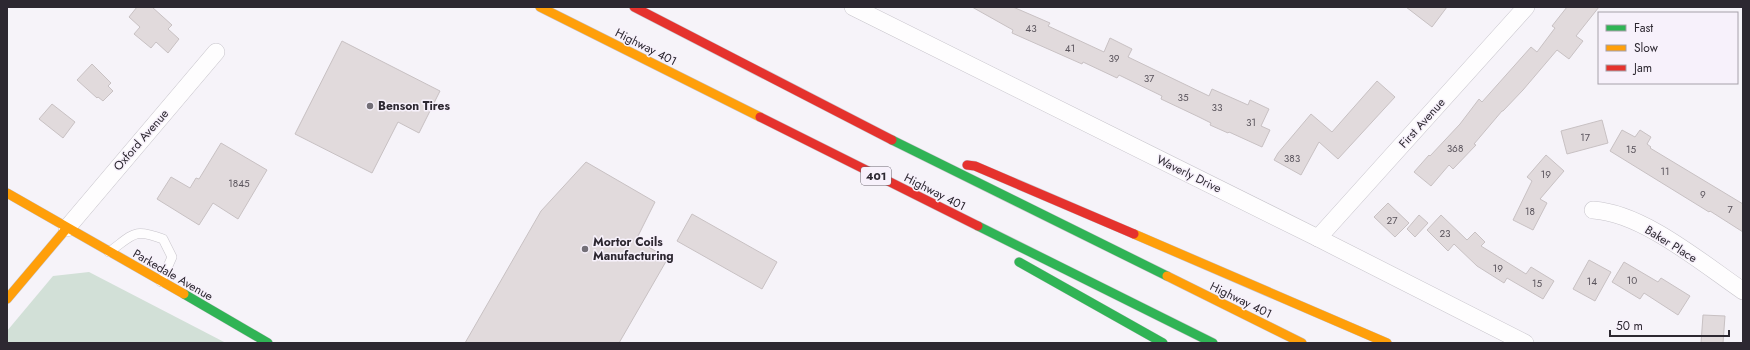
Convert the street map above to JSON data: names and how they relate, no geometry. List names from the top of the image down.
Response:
{
  "streets": {
    "main road": ["Highway 401", "401", "Parkedale Avenue"],
    "street": [
      "First Avenue",
      "Oxford Avenue",
      "Waverly Drive",
      "Baker Place"
    ]
  },
  "crossings": [
    ["First Avenue", "Waverly Drive"],
    ["Oxford Avenue", "Parkedale Avenue"]
  ],
  "places": ["Benson Tires", "Mortor Coils Manufacturing"],
  "house_numbers": [
    "43",
    "41",
    "39",
    "37",
    "35",
    "33",
    "31",
    "17",
    "368",
    "15",
    "383",
    "11",
    "19",
    "1845",
    "9",
    "7",
    "18",
    "27",
    "23",
    "19",
    "10",
    "14",
    "15"
  ],
  "legend": ["Fast", "Slow", "Jam"],
  "scale_bar": "50 m"
}
